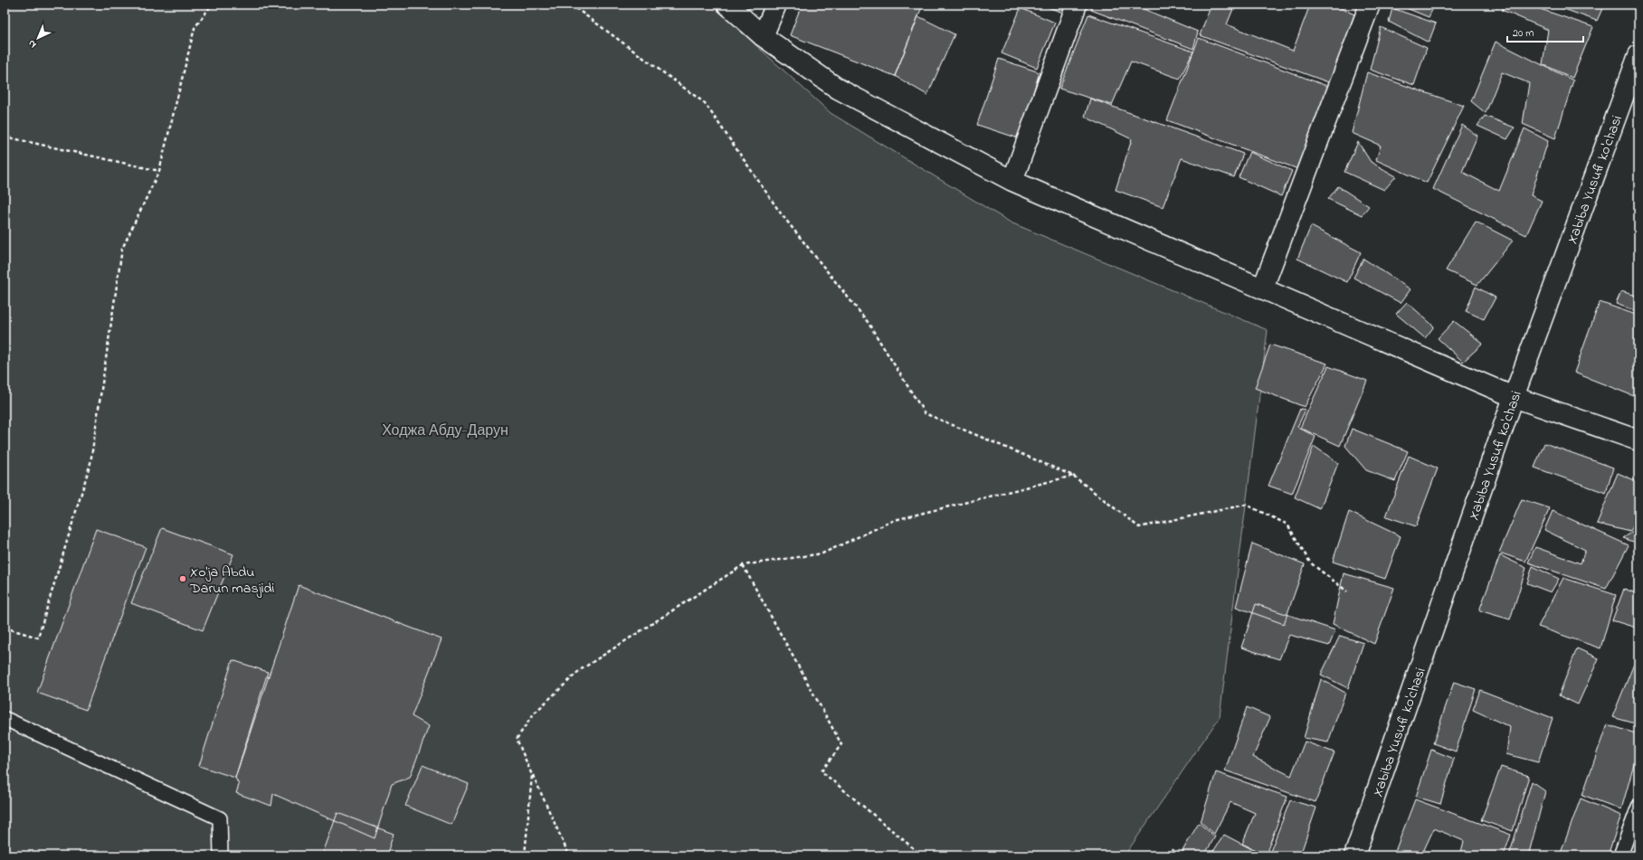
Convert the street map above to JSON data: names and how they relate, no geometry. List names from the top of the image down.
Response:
{
  "streets": {
    "street": ["Xabiba Yusufi ko'chasi"]
  },
  "parks": ["Ходжа Абду-Дарун"],
  "places": ["Xo'ja Abdu Darun masjidi"],
  "scale_bar": "20 m",
  "north": "bottom left"
}
